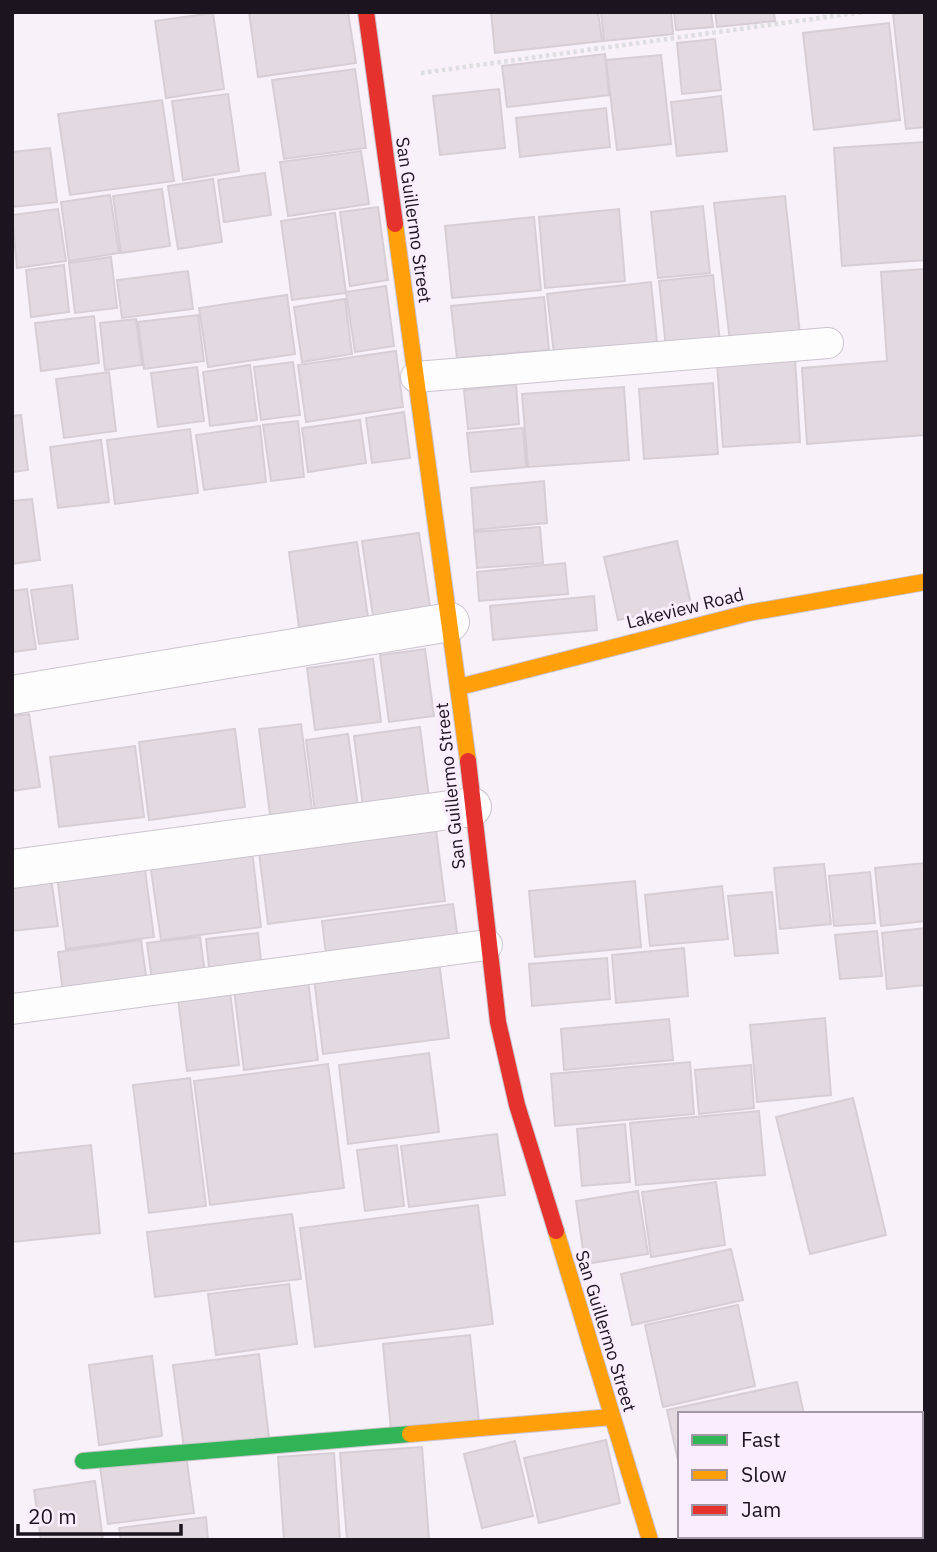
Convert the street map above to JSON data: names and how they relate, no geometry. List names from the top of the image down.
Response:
{
  "streets": {
    "main road": ["San Guillermo Street", "Lakeview Road"]
  },
  "crossings": [
    ["San Guillermo Street", "Lakeview Road"]
  ],
  "legend": ["Fast", "Slow", "Jam"],
  "scale_bar": "20 m"
}
